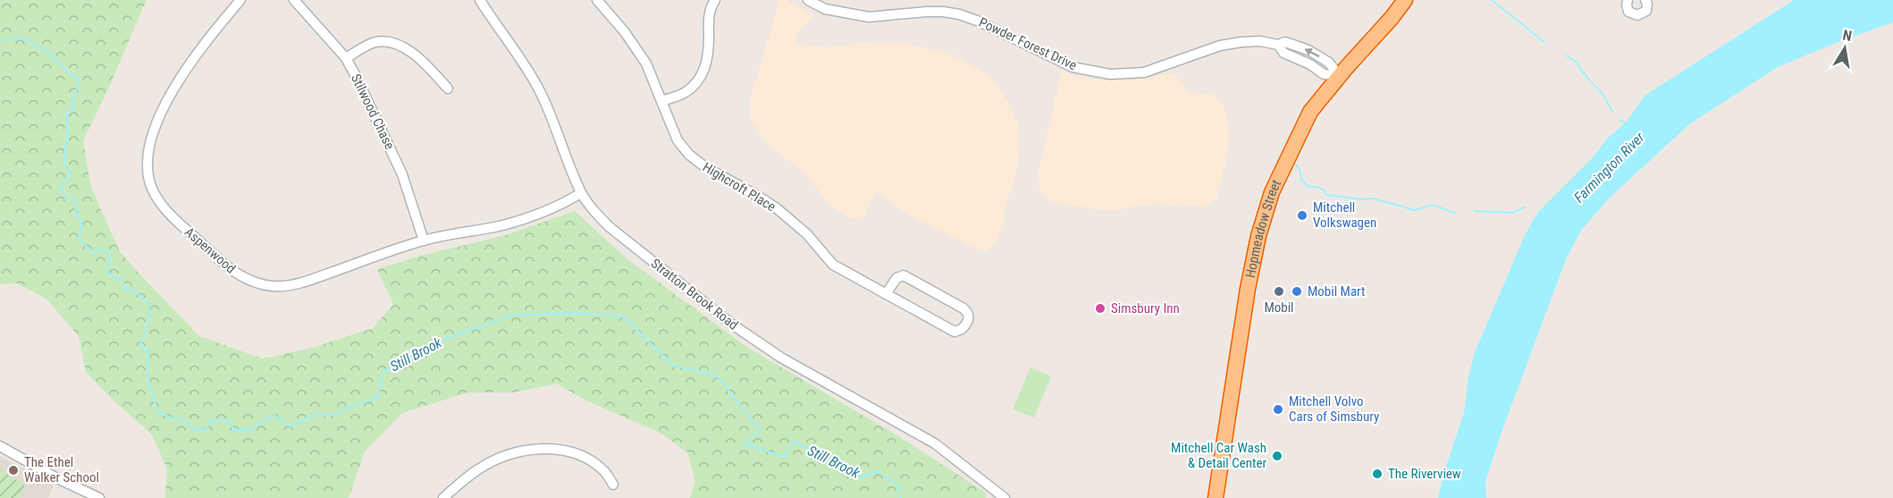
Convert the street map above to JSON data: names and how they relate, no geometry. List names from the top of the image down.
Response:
{
  "streets": {
    "highway": ["Hopmeadow Street"],
    "street": [
      "Powder Forest Drive",
      "Stilwood Chase",
      "Highcroft Place",
      "Aspenwood",
      "Stratton Brook Road"
    ]
  },
  "crossings": [
    ["Powder Forest Drive", "Hopmeadow Street"],
    ["Stilwood Chase", "Aspenwood"],
    ["Aspenwood", "Stratton Brook Road"]
  ],
  "water": ["Farmington River", "Still Brook"],
  "places": [
    "Mitchell Volkswagen",
    "Mobil",
    "Mobil Mart",
    "Simsbury Inn",
    "Mitchell Volvo Cars of Simsbury",
    "Mitchell Car Wash & Detail Center",
    "The Ethel Walker School",
    "The Riverview"
  ],
  "north": "top"
}
